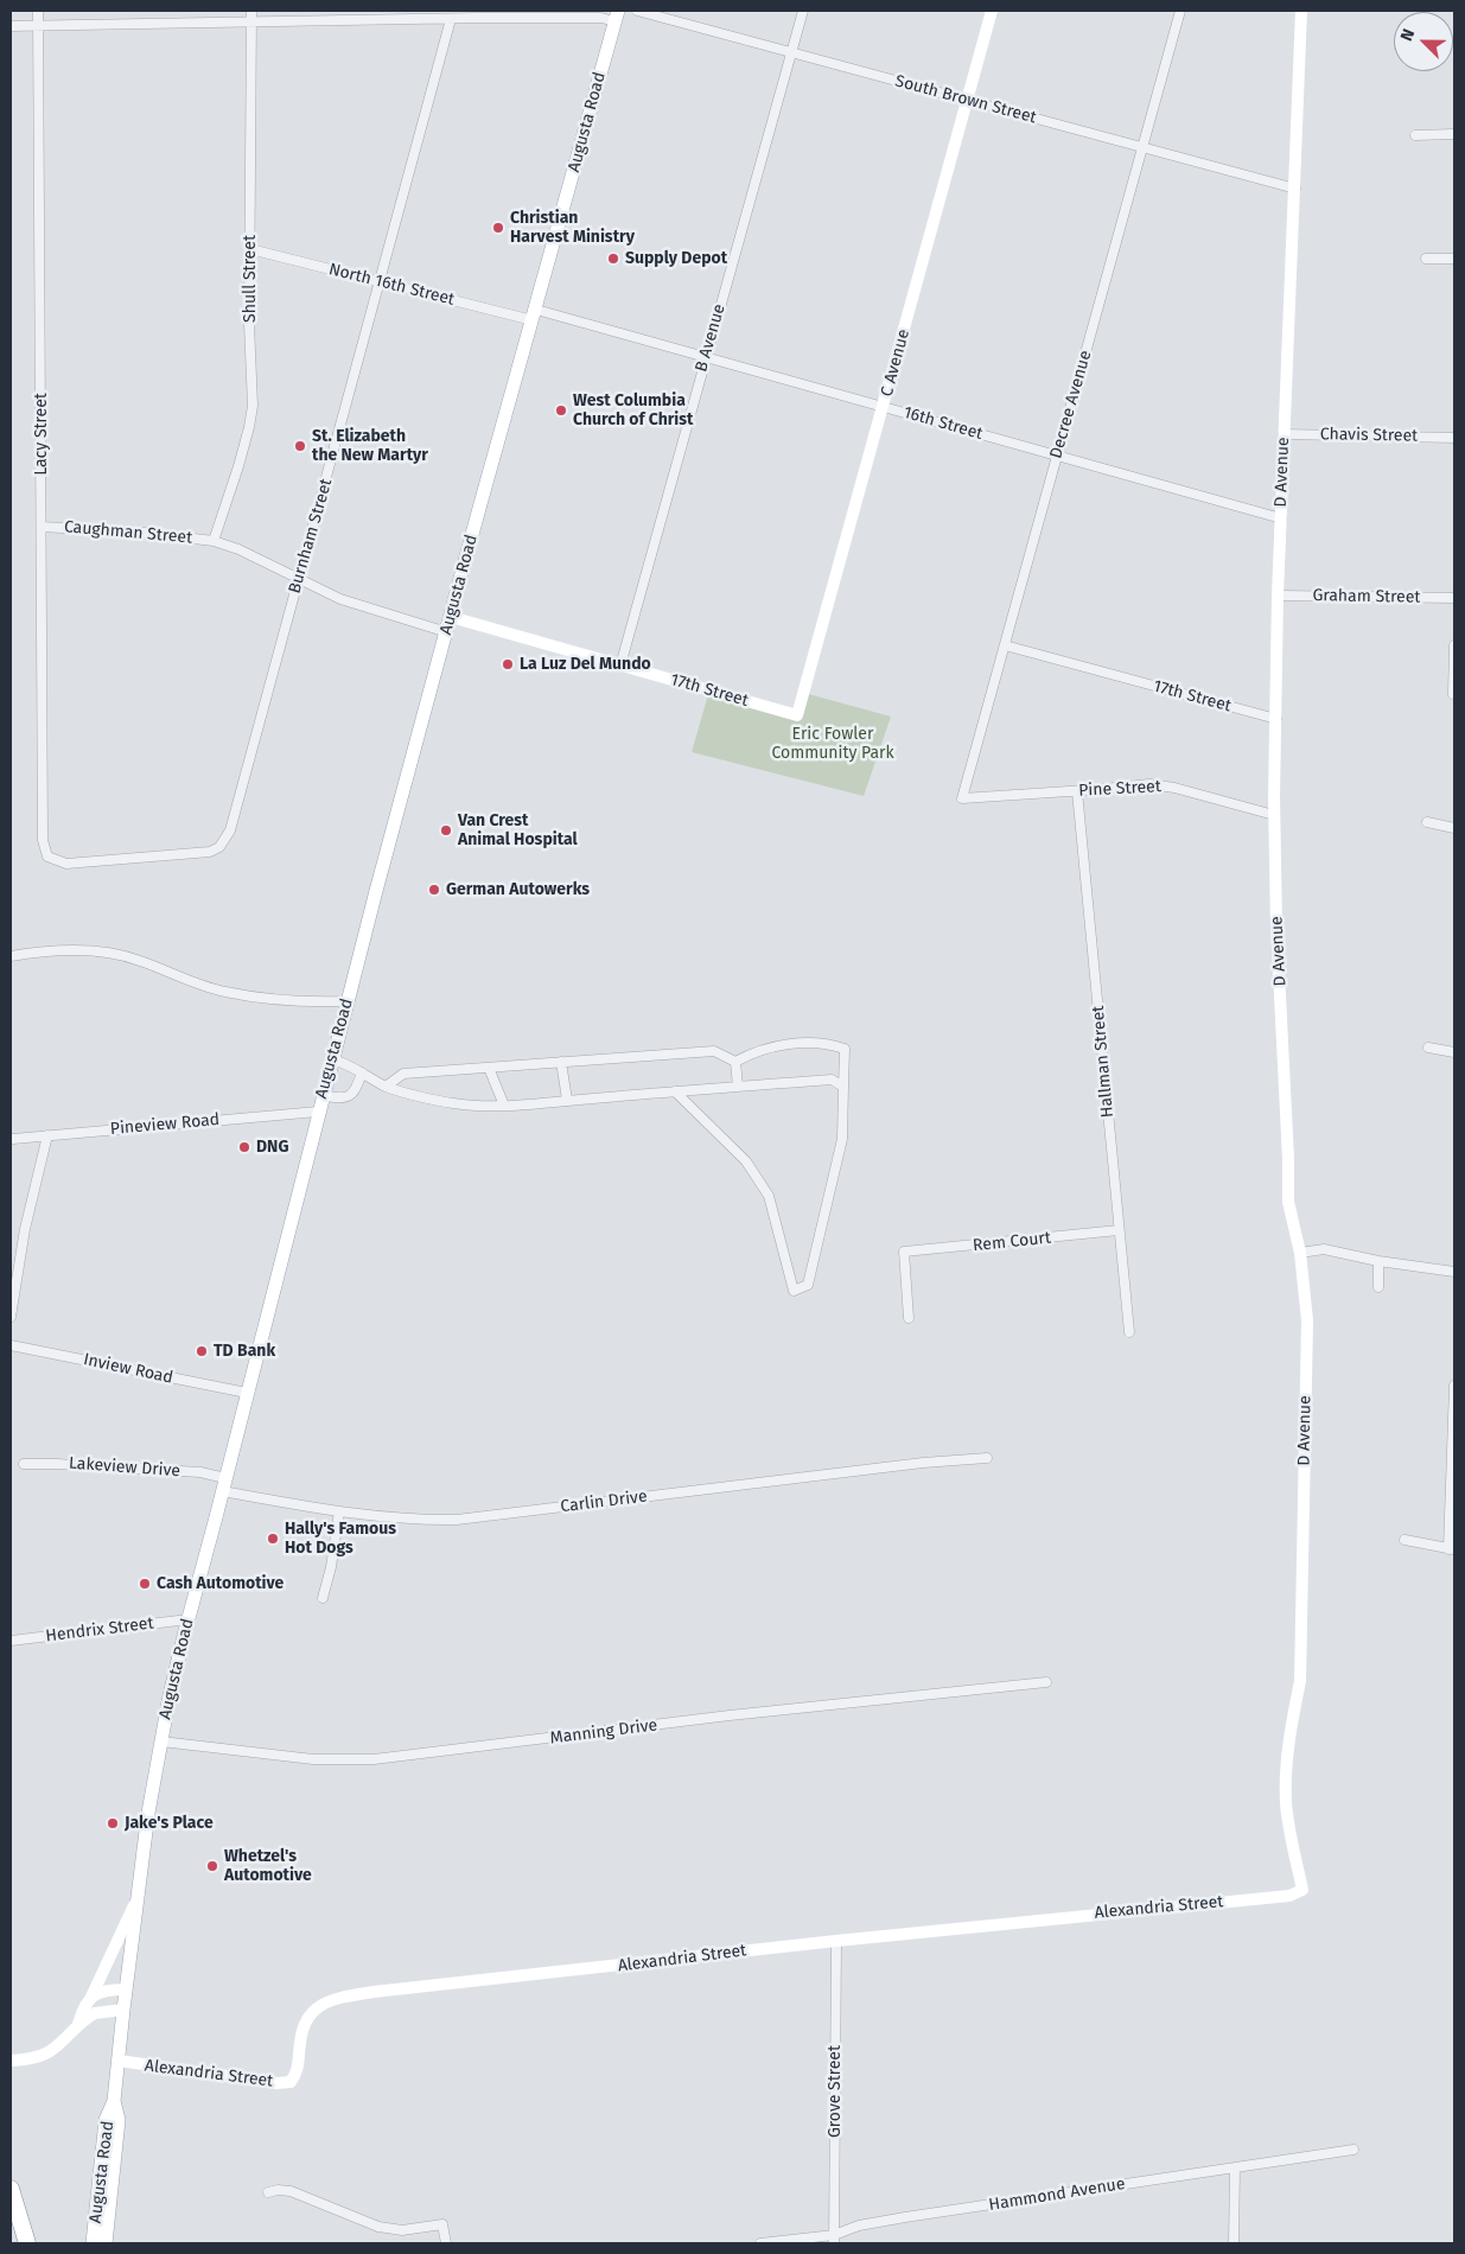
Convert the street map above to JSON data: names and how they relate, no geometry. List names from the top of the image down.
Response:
{
  "streets": {
    "main road": ["Augusta Road"],
    "street": [
      "South Brown Street",
      "Shull Street",
      "North 16th Street",
      "B Avenue",
      "C Avenue",
      "Decree Avenue",
      "16th Street",
      "Lacy Street",
      "Chavis Street",
      "D Avenue",
      "Caughman Street",
      "Burnham Street",
      "Graham Street",
      "17th Street",
      "Pine Street",
      "Hallman Street",
      "Pineview Road",
      "Rem Court",
      "Inview Road",
      "Lakeview Drive",
      "Carlin Drive",
      "Hendrix Street",
      "Manning Drive",
      "Alexandria Street",
      "Grove Street",
      "Hammond Avenue"
    ]
  },
  "crossings": [
    ["South Brown Street", "B Avenue"],
    ["South Brown Street", "C Avenue"],
    ["South Brown Street", "Decree Avenue"],
    ["South Brown Street", "D Avenue"],
    ["Augusta Road", "North 16th Street"],
    ["Augusta Road", "16th Street"],
    ["Augusta Road", "Caughman Street"],
    ["Augusta Road", "17th Street"],
    ["Augusta Road", "Pineview Road"],
    ["Augusta Road", "Inview Road"],
    ["Augusta Road", "Lakeview Drive"],
    ["Augusta Road", "Carlin Drive"],
    ["Augusta Road", "Hendrix Street"],
    ["Augusta Road", "Manning Drive"],
    ["Augusta Road", "Alexandria Street"],
    ["Shull Street", "North 16th Street"],
    ["Shull Street", "Caughman Street"],
    ["North 16th Street", "16th Street"],
    ["North 16th Street", "Burnham Street"],
    ["B Avenue", "16th Street"],
    ["B Avenue", "17th Street"],
    ["C Avenue", "16th Street"],
    ["C Avenue", "17th Street"],
    ["Decree Avenue", "16th Street"],
    ["Decree Avenue", "17th Street"],
    ["Decree Avenue", "Pine Street"],
    ["16th Street", "D Avenue"],
    ["Lacy Street", "Caughman Street"],
    ["Lacy Street", "Burnham Street"],
    ["Chavis Street", "D Avenue"],
    ["D Avenue", "Graham Street"],
    ["D Avenue", "17th Street"],
    ["D Avenue", "Pine Street"],
    ["D Avenue", "Alexandria Street"],
    ["Caughman Street", "Burnham Street"],
    ["Pine Street", "Hallman Street"],
    ["Hallman Street", "Rem Court"],
    ["Lakeview Drive", "Carlin Drive"],
    ["Alexandria Street", "Grove Street"],
    ["Grove Street", "Hammond Avenue"]
  ],
  "parks": ["Eric Fowler Community Park"],
  "places": [
    "Christian Harvest Ministry",
    "Supply Depot",
    "West Columbia Church of Christ",
    "St. Elizabeth the New Martyr",
    "La Luz Del Mundo",
    "Van Crest Animal Hospital",
    "German Autowerks",
    "DNG",
    "TD Bank",
    "Hally's Famous Hot Dogs",
    "Cash Automotive",
    "Jake's Place",
    "Whetzel's Automotive"
  ],
  "north": "top left"
}
